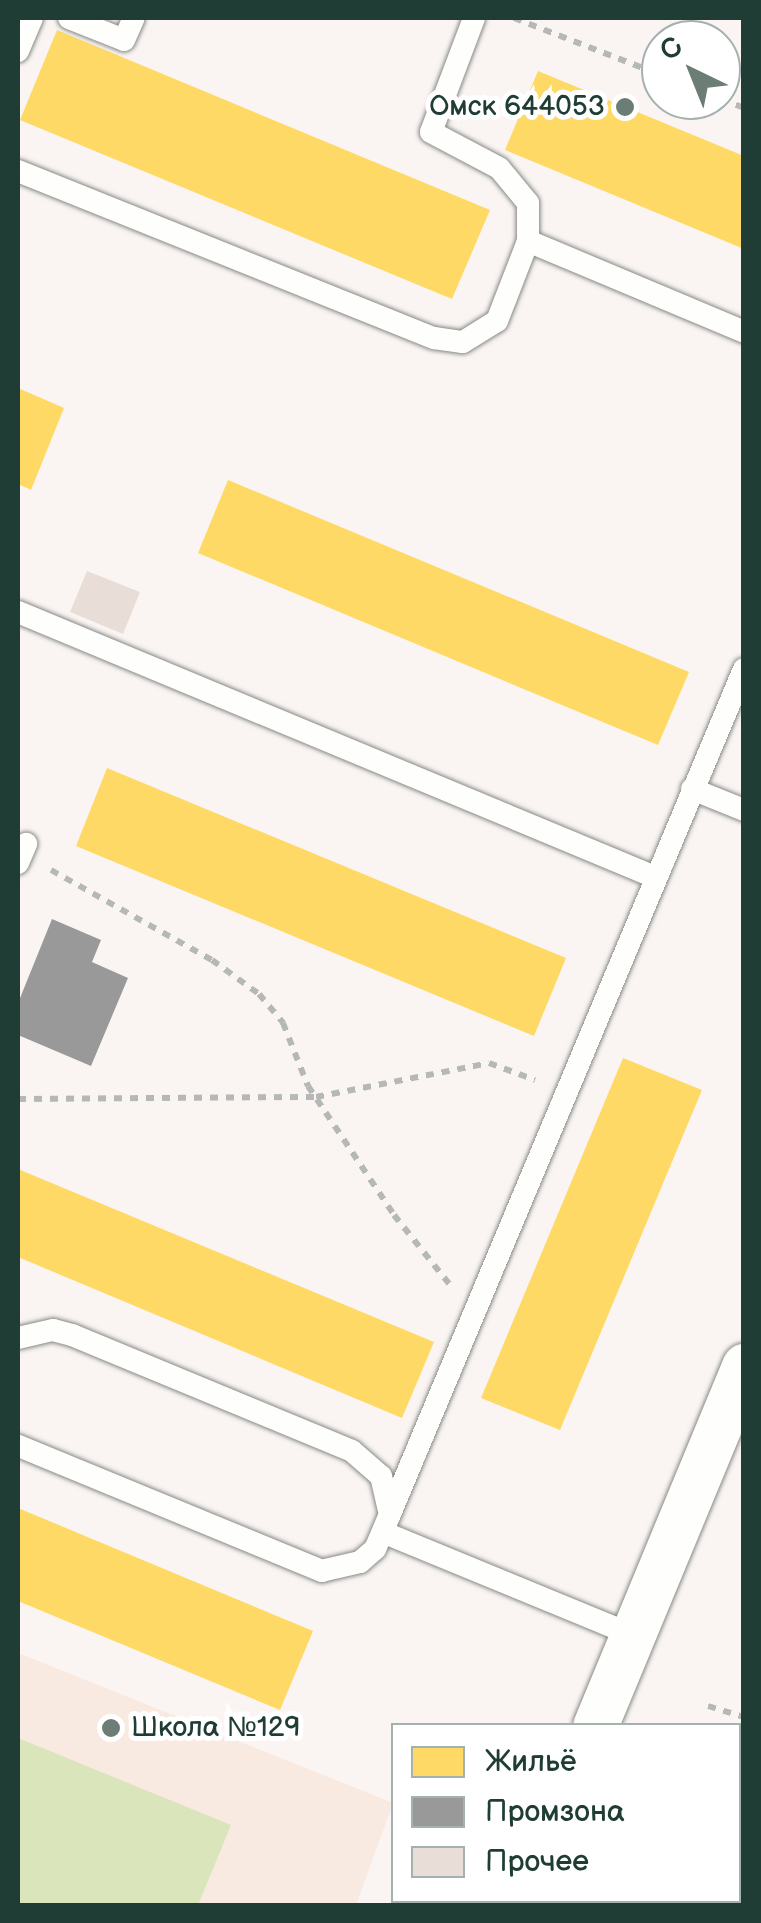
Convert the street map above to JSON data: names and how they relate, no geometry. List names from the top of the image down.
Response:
{
  "places": ["Омск 644053", "Школа №129"],
  "legend": ["Жильё", "Промзона", "Прочее"],
  "north": "top left"
}
